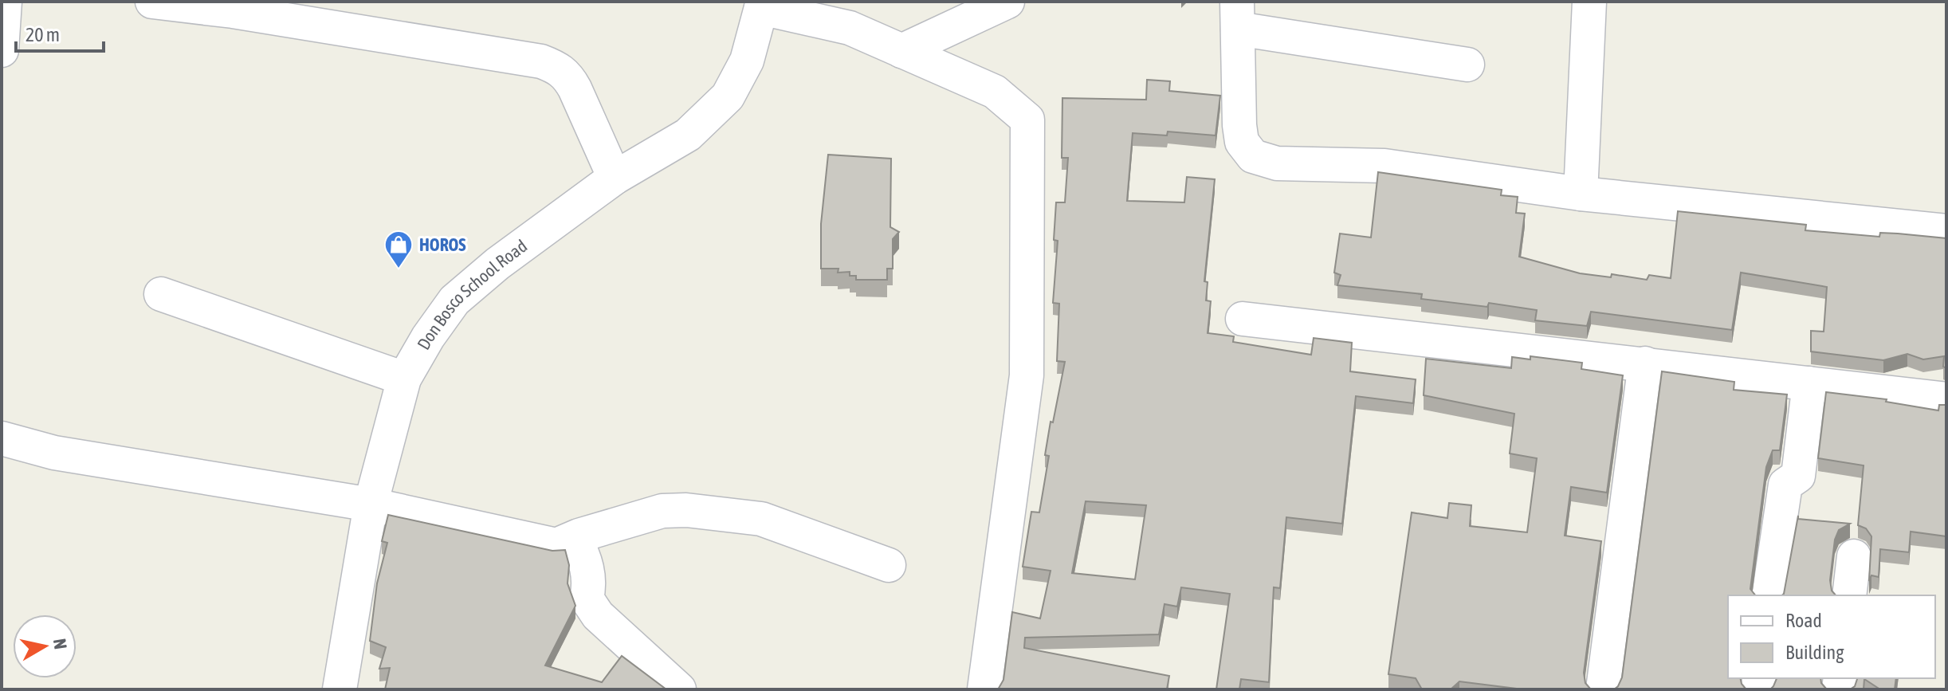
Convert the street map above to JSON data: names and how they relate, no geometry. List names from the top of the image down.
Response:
{
  "streets": {
    "street": ["Don Bosco School Road"]
  },
  "places": {
    "shop": ["HOROS"]
  },
  "legend": ["Road", "Building"],
  "scale_bar": "20 m",
  "north": "right"
}
